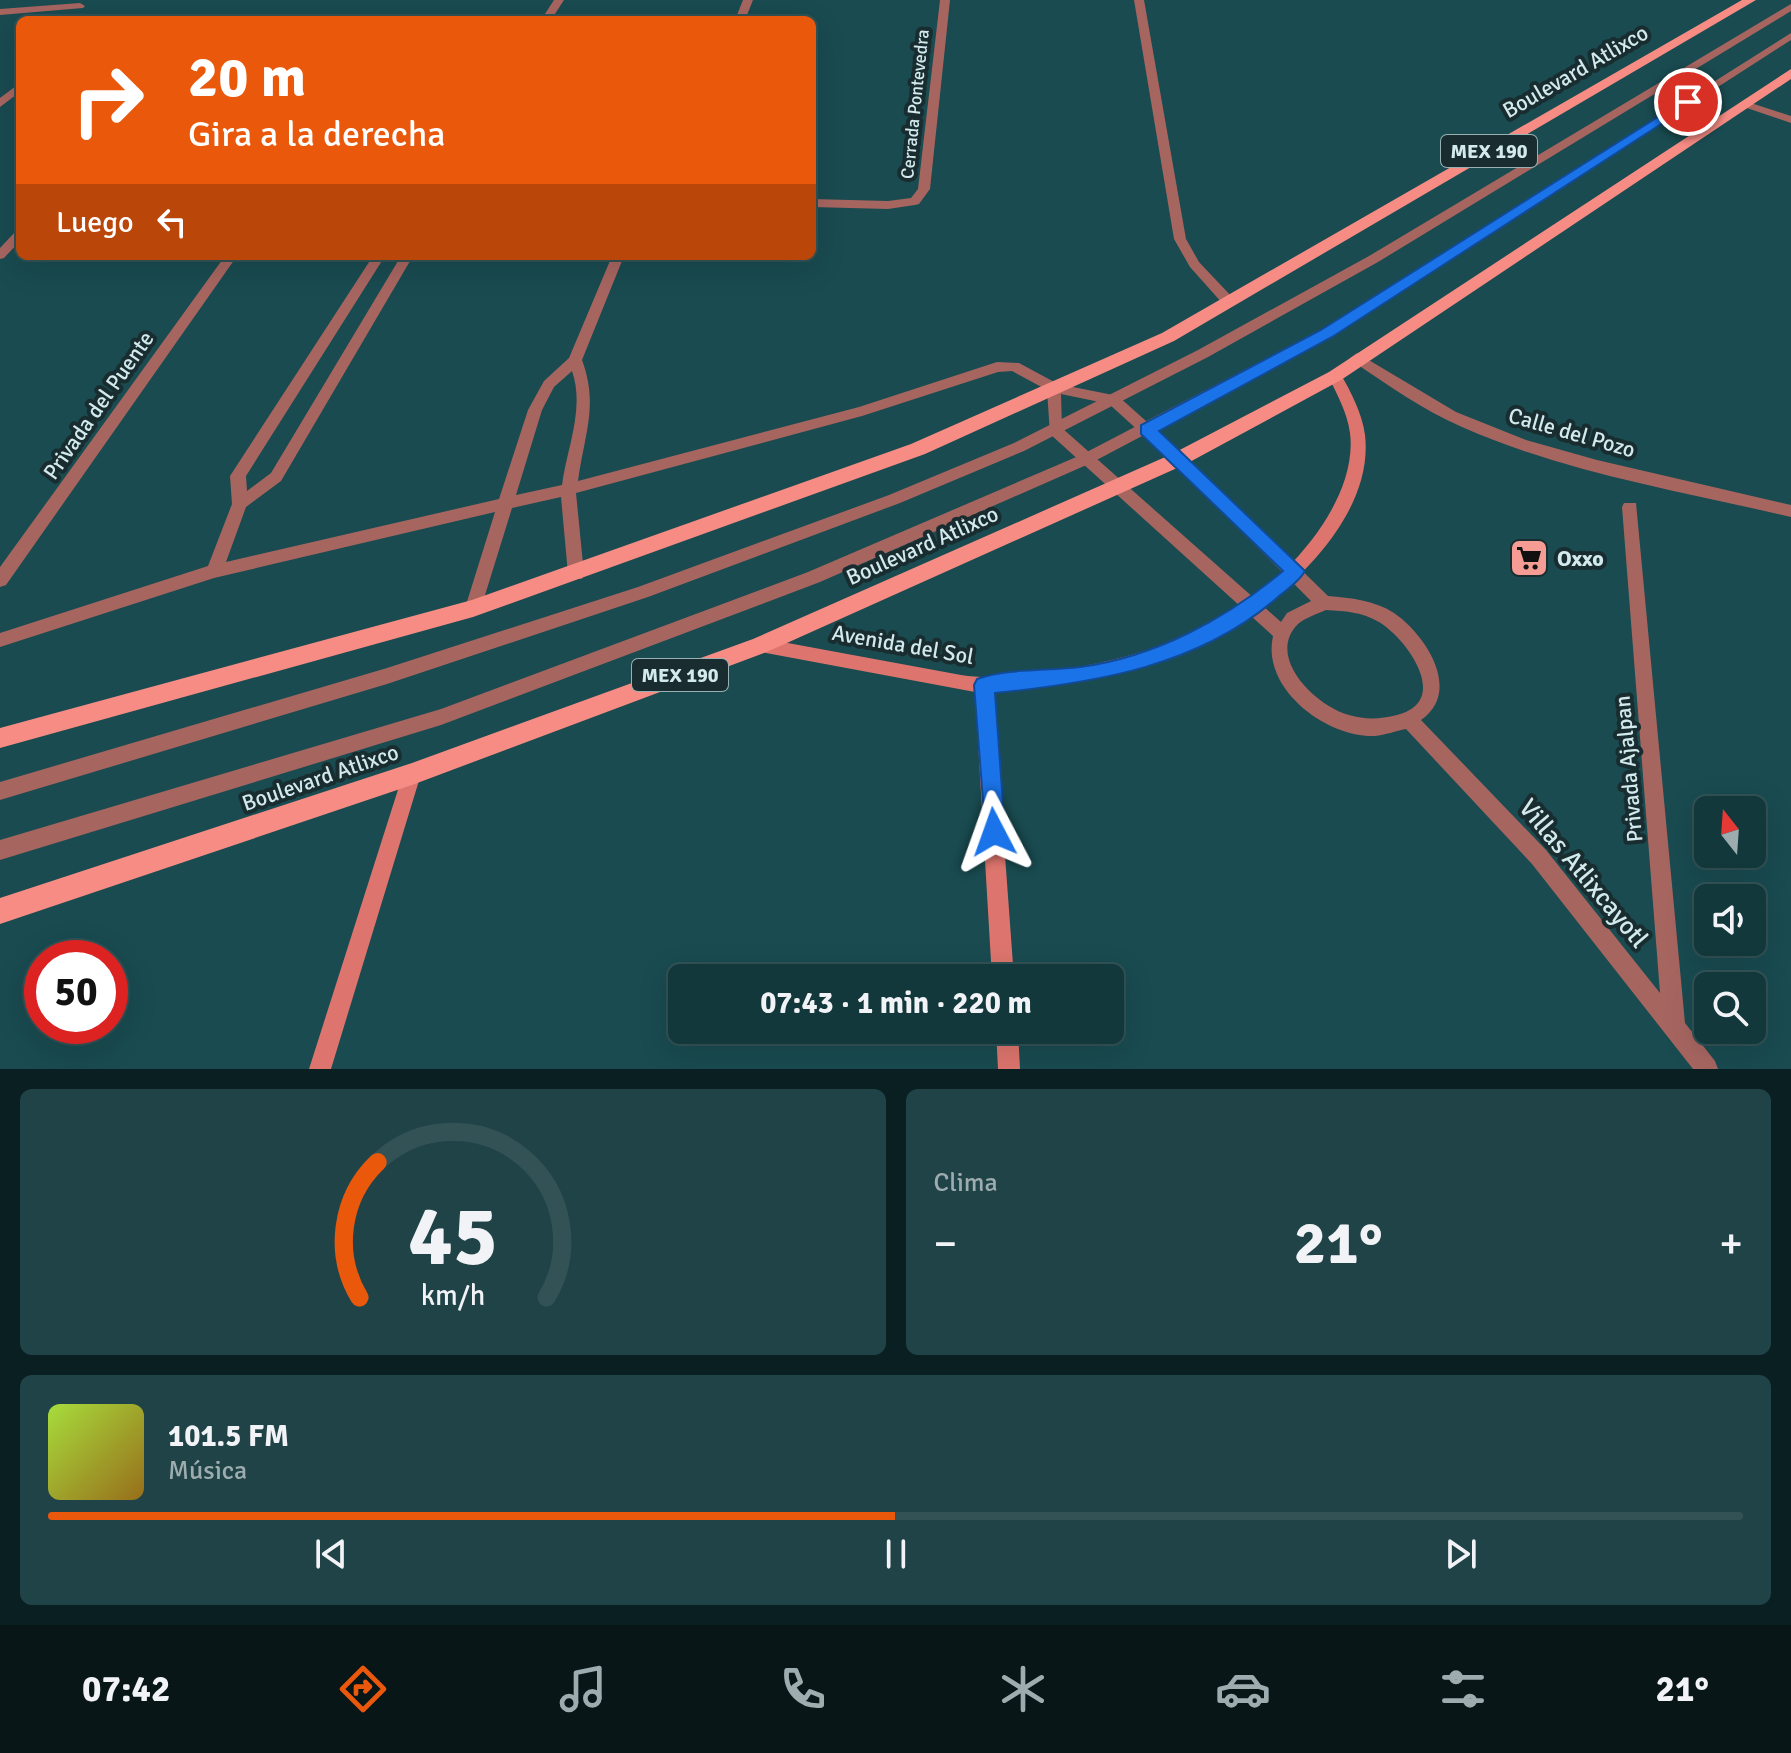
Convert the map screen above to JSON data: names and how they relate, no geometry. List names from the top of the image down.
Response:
{
  "streets": {
    "main road": ["Boulevard Atlixco", "MEX 190", "Avenida del Sol"],
    "street": [
      "Cerrada Pontevedra",
      "Privada del Puente",
      "Calle del Pozo",
      "Privada Ajalpan",
      "Villas Atlixcayotl"
    ]
  },
  "crossings": [
    ["Boulevard Atlixco", "Calle del Pozo"],
    ["Boulevard Atlixco", "Avenida del Sol"],
    ["Privada Ajalpan", "Villas Atlixcayotl"]
  ],
  "places": {
    "supermarket": ["Oxxo"]
  },
  "north": "top",
  "page": {
    "turn": ["20 m", "Gira a la derecha"],
    "then": "Luego",
    "limit": "50",
    "trip": "07:43 · 1 min · 220 m",
    "tile": "Clima",
    "heat": ["−", "21°", "+"],
    "song": ["101.5 FM", "Música"],
    "tabs": ["07:42", "21°"],
    "gauge": ["45", "km/h"]
  }
}
